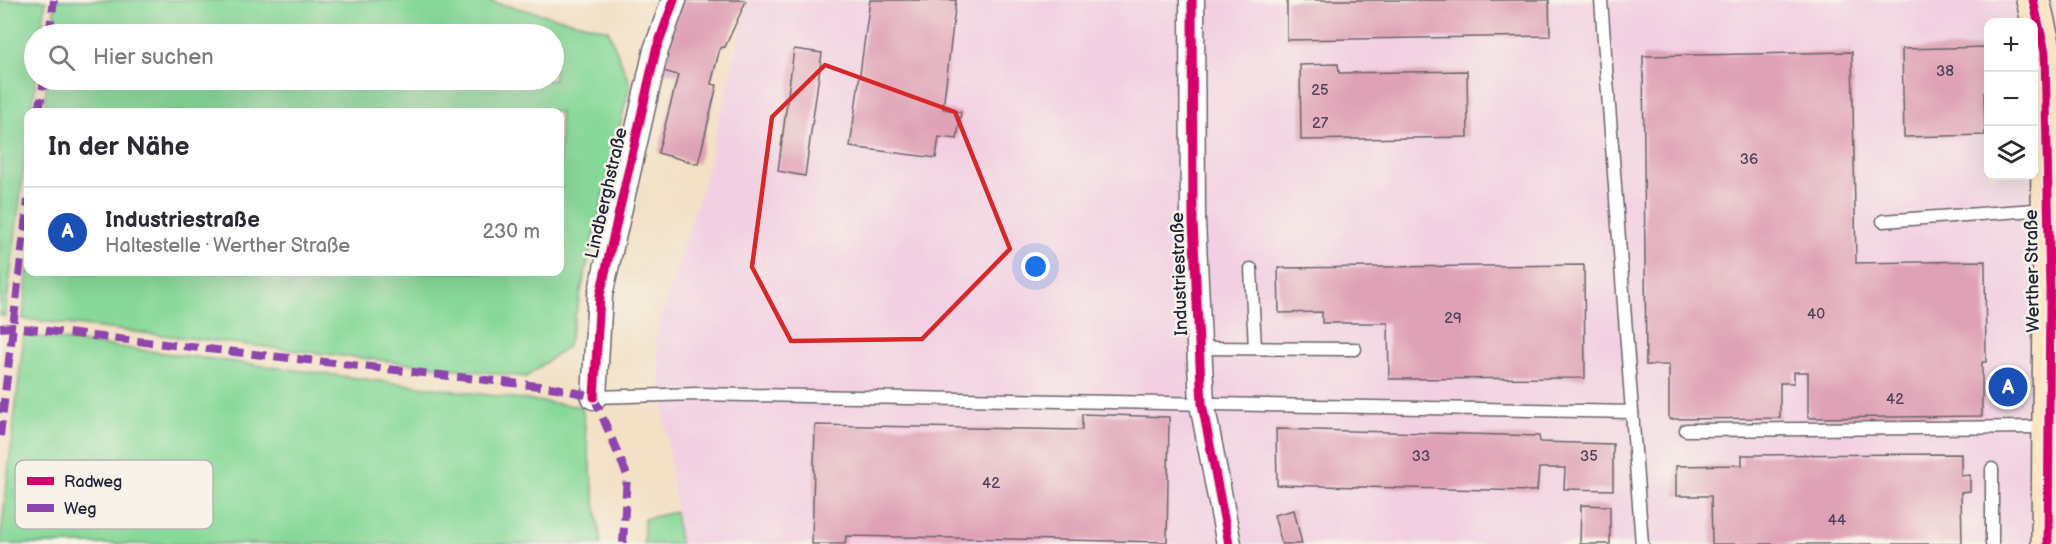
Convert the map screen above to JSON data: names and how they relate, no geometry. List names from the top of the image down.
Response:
{
  "streets": {
    "street": ["Lindberghstraße", "Werther Straße", "Industriestraße"]
  },
  "house_numbers": [
    "38",
    "25",
    "27",
    "36",
    "40",
    "29",
    "42",
    "33",
    "35",
    "42",
    "44"
  ],
  "legend": ["Radweg", "Weg"],
  "page": {
    "map_buttons": ["+", "−"],
    "search": "Hier suchen",
    "heading": "In der Nähe",
    "list": [
      {
        "mark": "A",
        "name": "Industriestraße",
        "note": "Haltestelle · Werther Straße",
        "value": "230 m"
      }
    ],
    "pins": "A"
  }
}
